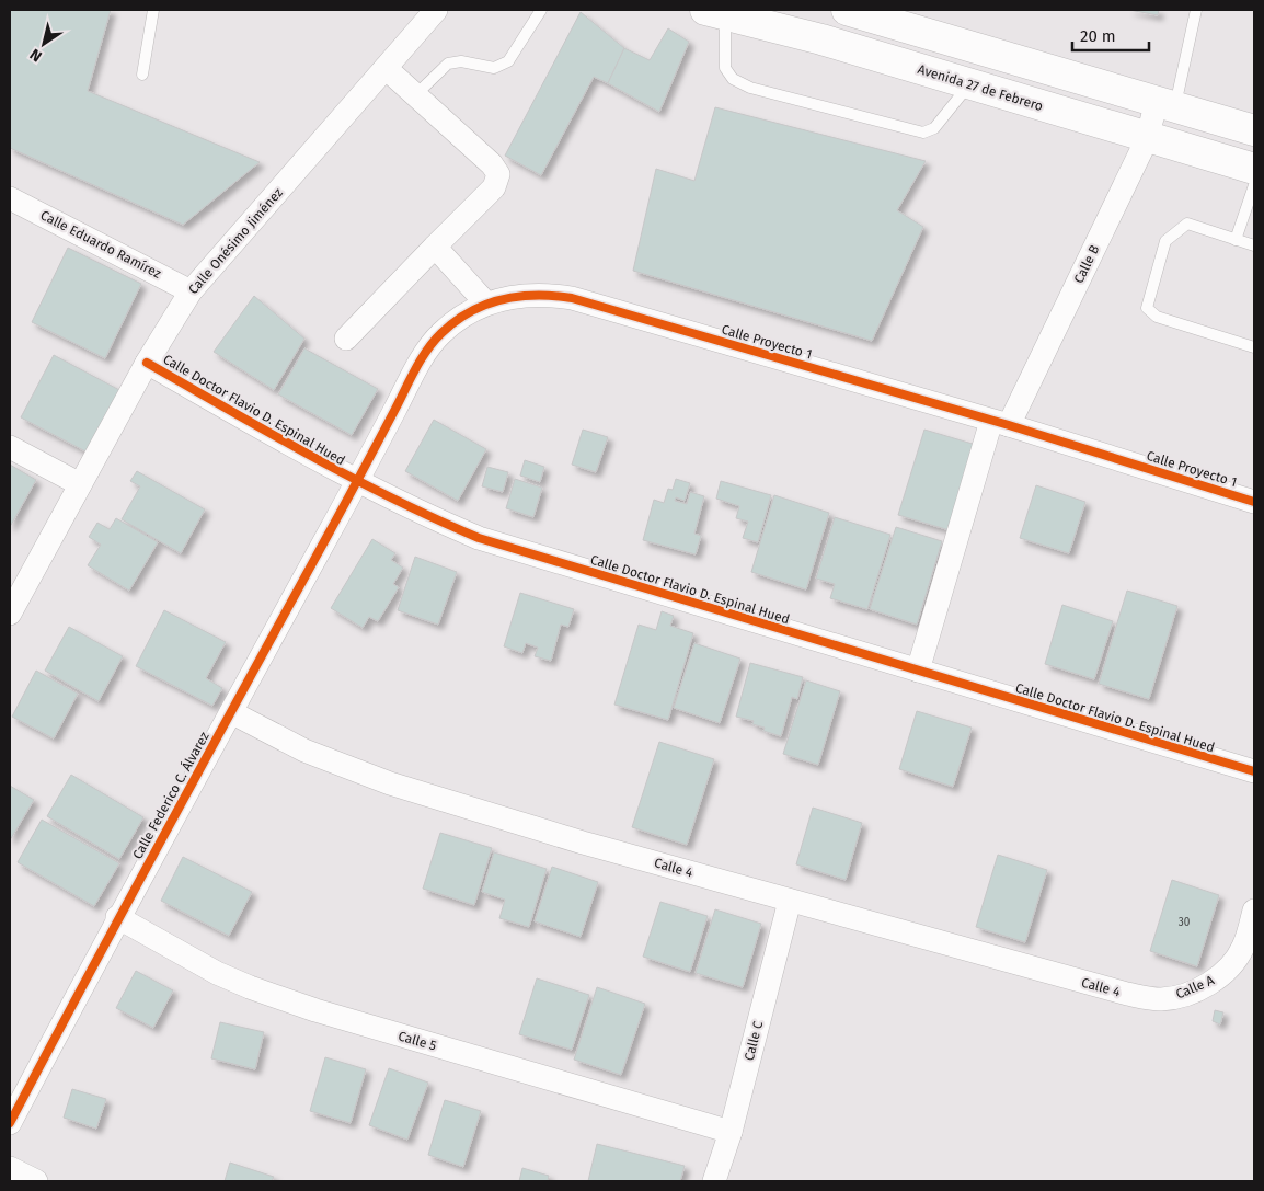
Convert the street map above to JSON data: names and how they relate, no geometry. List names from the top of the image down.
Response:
{
  "streets": {
    "main road": ["Avenida 27 de Febrero"],
    "street": [
      "Calle Onésimo Jiménez",
      "Calle Eduardo Ramírez",
      "Calle B",
      "Calle Proyecto 1",
      "Calle Doctor Flavio D. Espinal Hued",
      "Calle Federico C. Álvarez",
      "Calle 4",
      "Calle A",
      "Calle 5",
      "Calle C"
    ]
  },
  "crossings": [
    ["Avenida 27 de Febrero", "Calle B"],
    ["Calle Onésimo Jiménez", "Calle Eduardo Ramírez"],
    ["Calle Onésimo Jiménez", "Calle Doctor Flavio D. Espinal Hued"],
    ["Calle B", "Calle Proyecto 1"],
    ["Calle B", "Calle Doctor Flavio D. Espinal Hued"],
    ["Calle Proyecto 1", "Calle Doctor Flavio D. Espinal Hued"],
    ["Calle Proyecto 1", "Calle Federico C. Álvarez"],
    ["Calle Doctor Flavio D. Espinal Hued", "Calle Federico C. Álvarez"],
    ["Calle Federico C. Álvarez", "Calle 4"],
    ["Calle Federico C. Álvarez", "Calle 5"],
    ["Calle 4", "Calle A"],
    ["Calle 4", "Calle C"],
    ["Calle 5", "Calle C"]
  ],
  "house_numbers": ["30"],
  "scale_bar": "20 m",
  "north": "bottom left"
}
